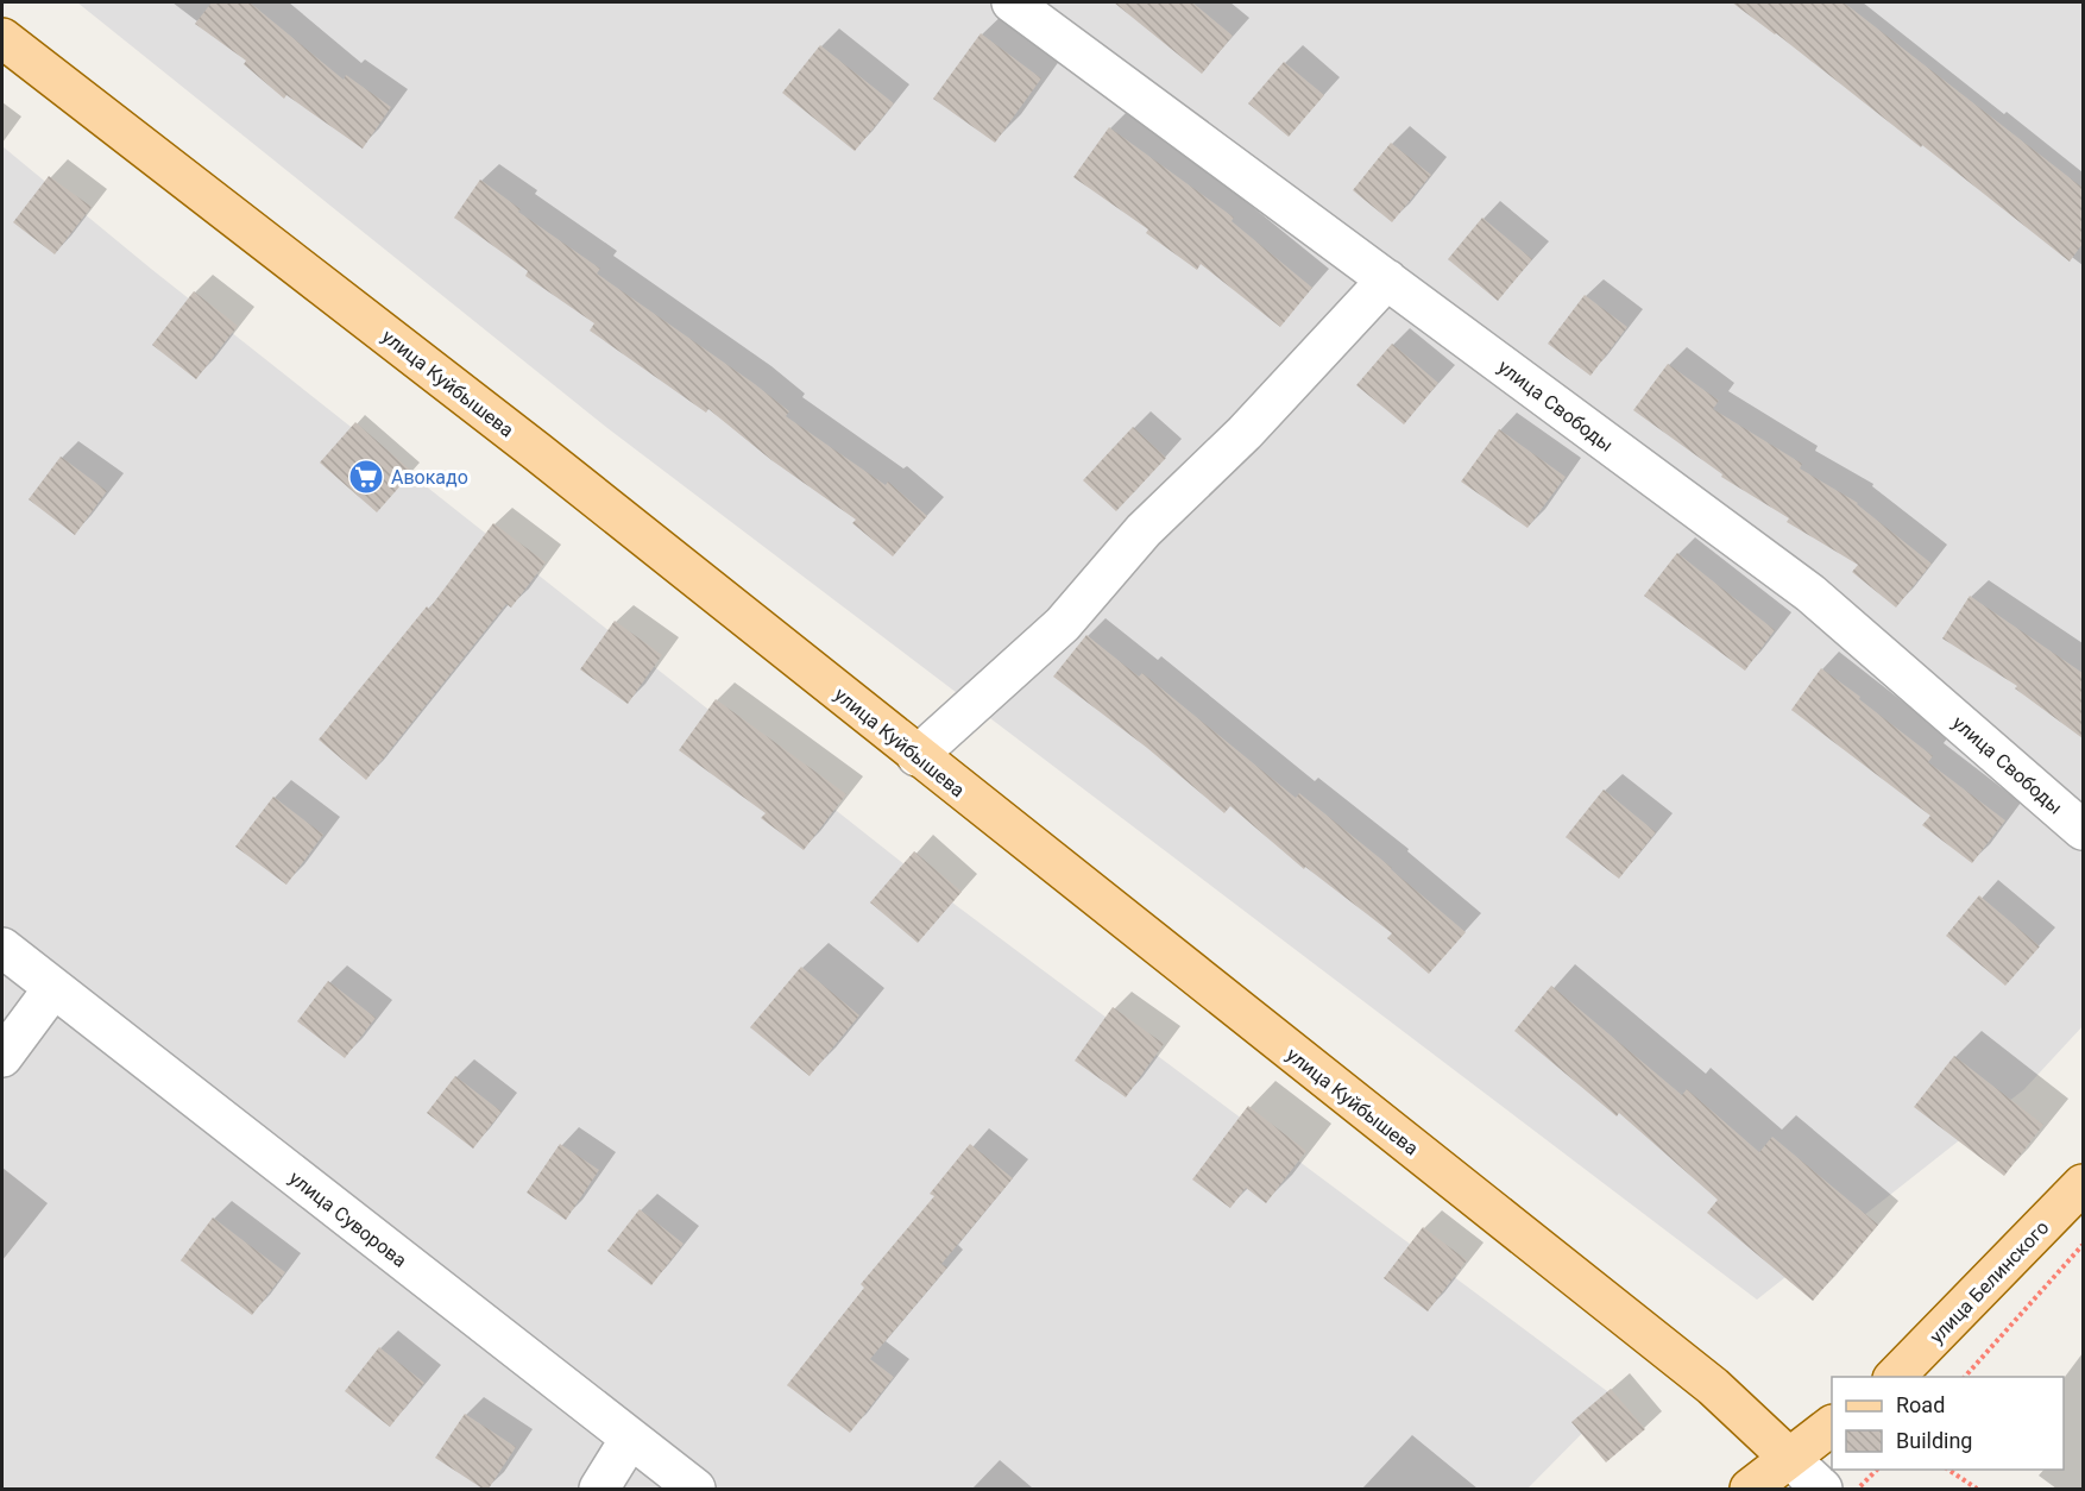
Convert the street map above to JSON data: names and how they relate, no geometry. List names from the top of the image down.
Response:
{
  "streets": {
    "main road": ["улица Куйбышева", "улица Белинского"],
    "street": ["улица Свободы", "улица Суворова"]
  },
  "places": {
    "supermarket": ["Авокадо"]
  },
  "legend": ["Road", "Building"]
}
